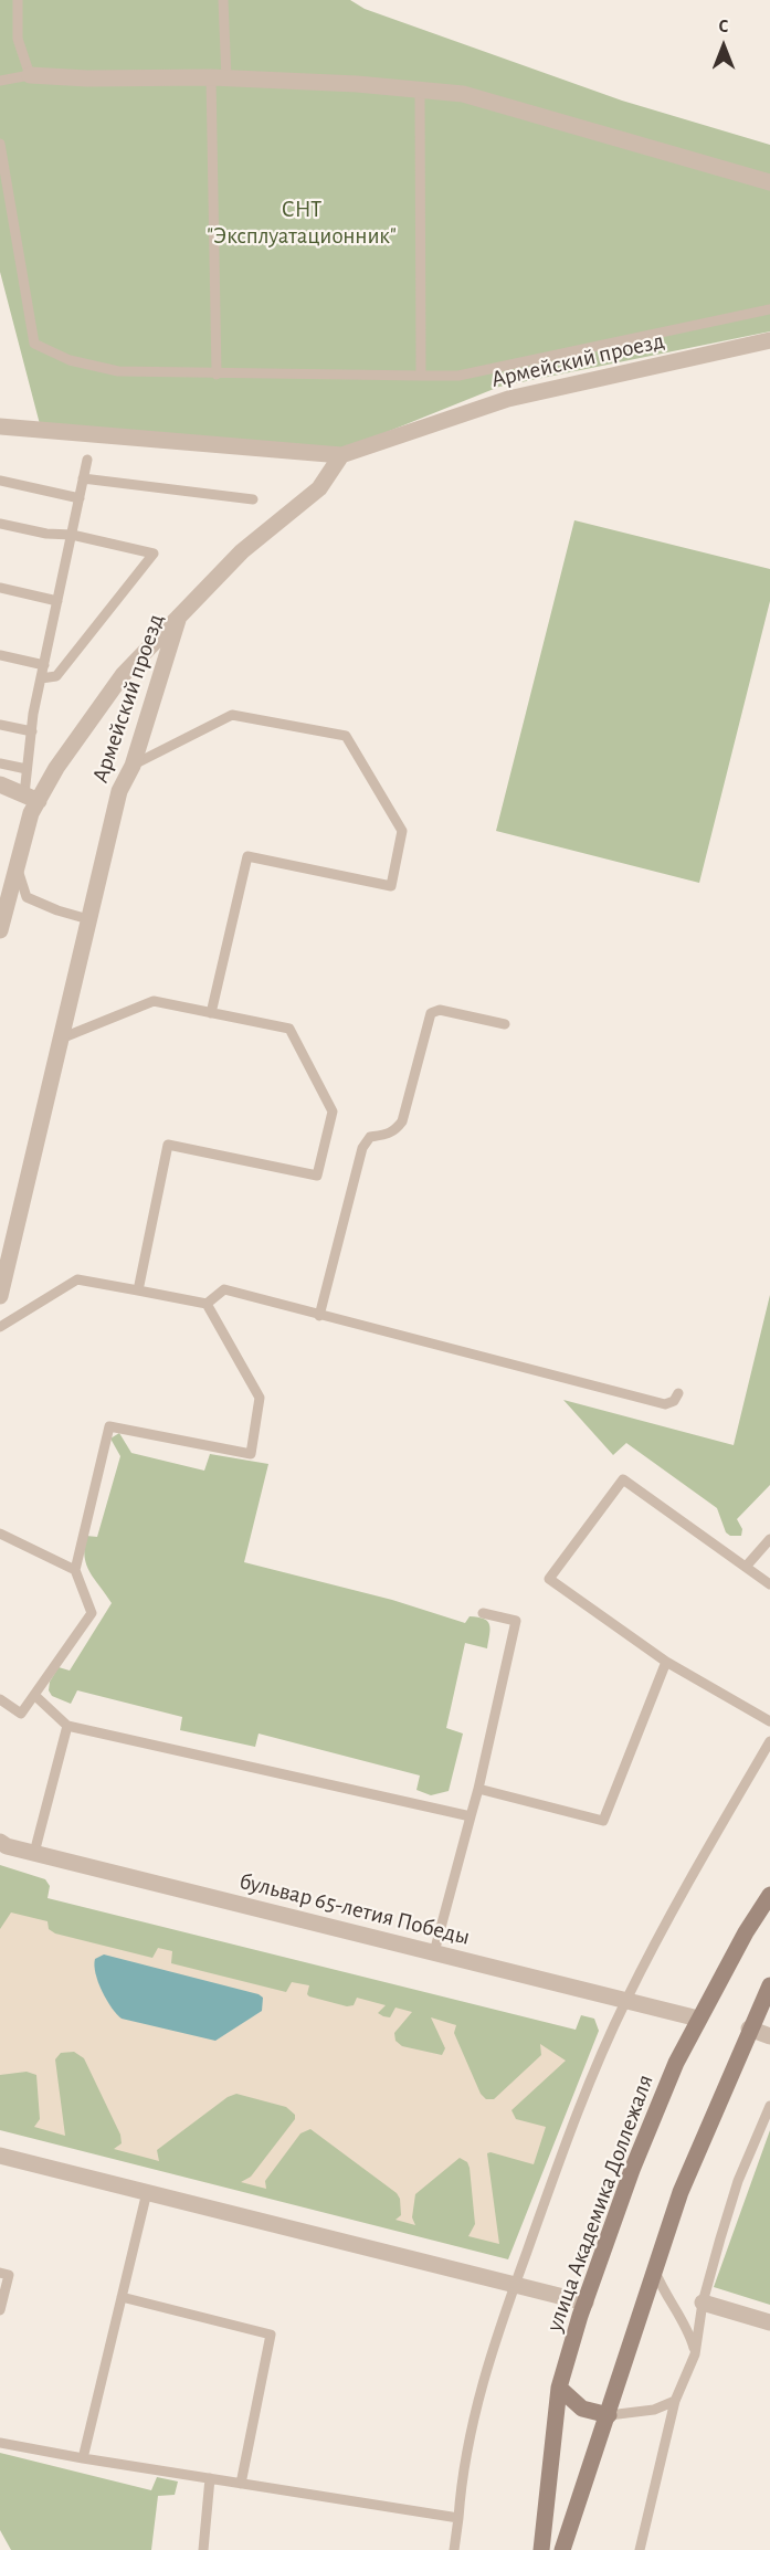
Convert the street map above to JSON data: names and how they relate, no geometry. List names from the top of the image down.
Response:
{
  "streets": {
    "main road": ["улица Академика Доллежаля"],
    "street": ["Армейский проезд", "бульвар 65-летия Победы"]
  },
  "crossings": [
    ["бульвар 65-летия Победы", "улица Академика Доллежаля"]
  ],
  "parks": ["СНТ \"Эксплуатационник\""],
  "north": "top"
}
